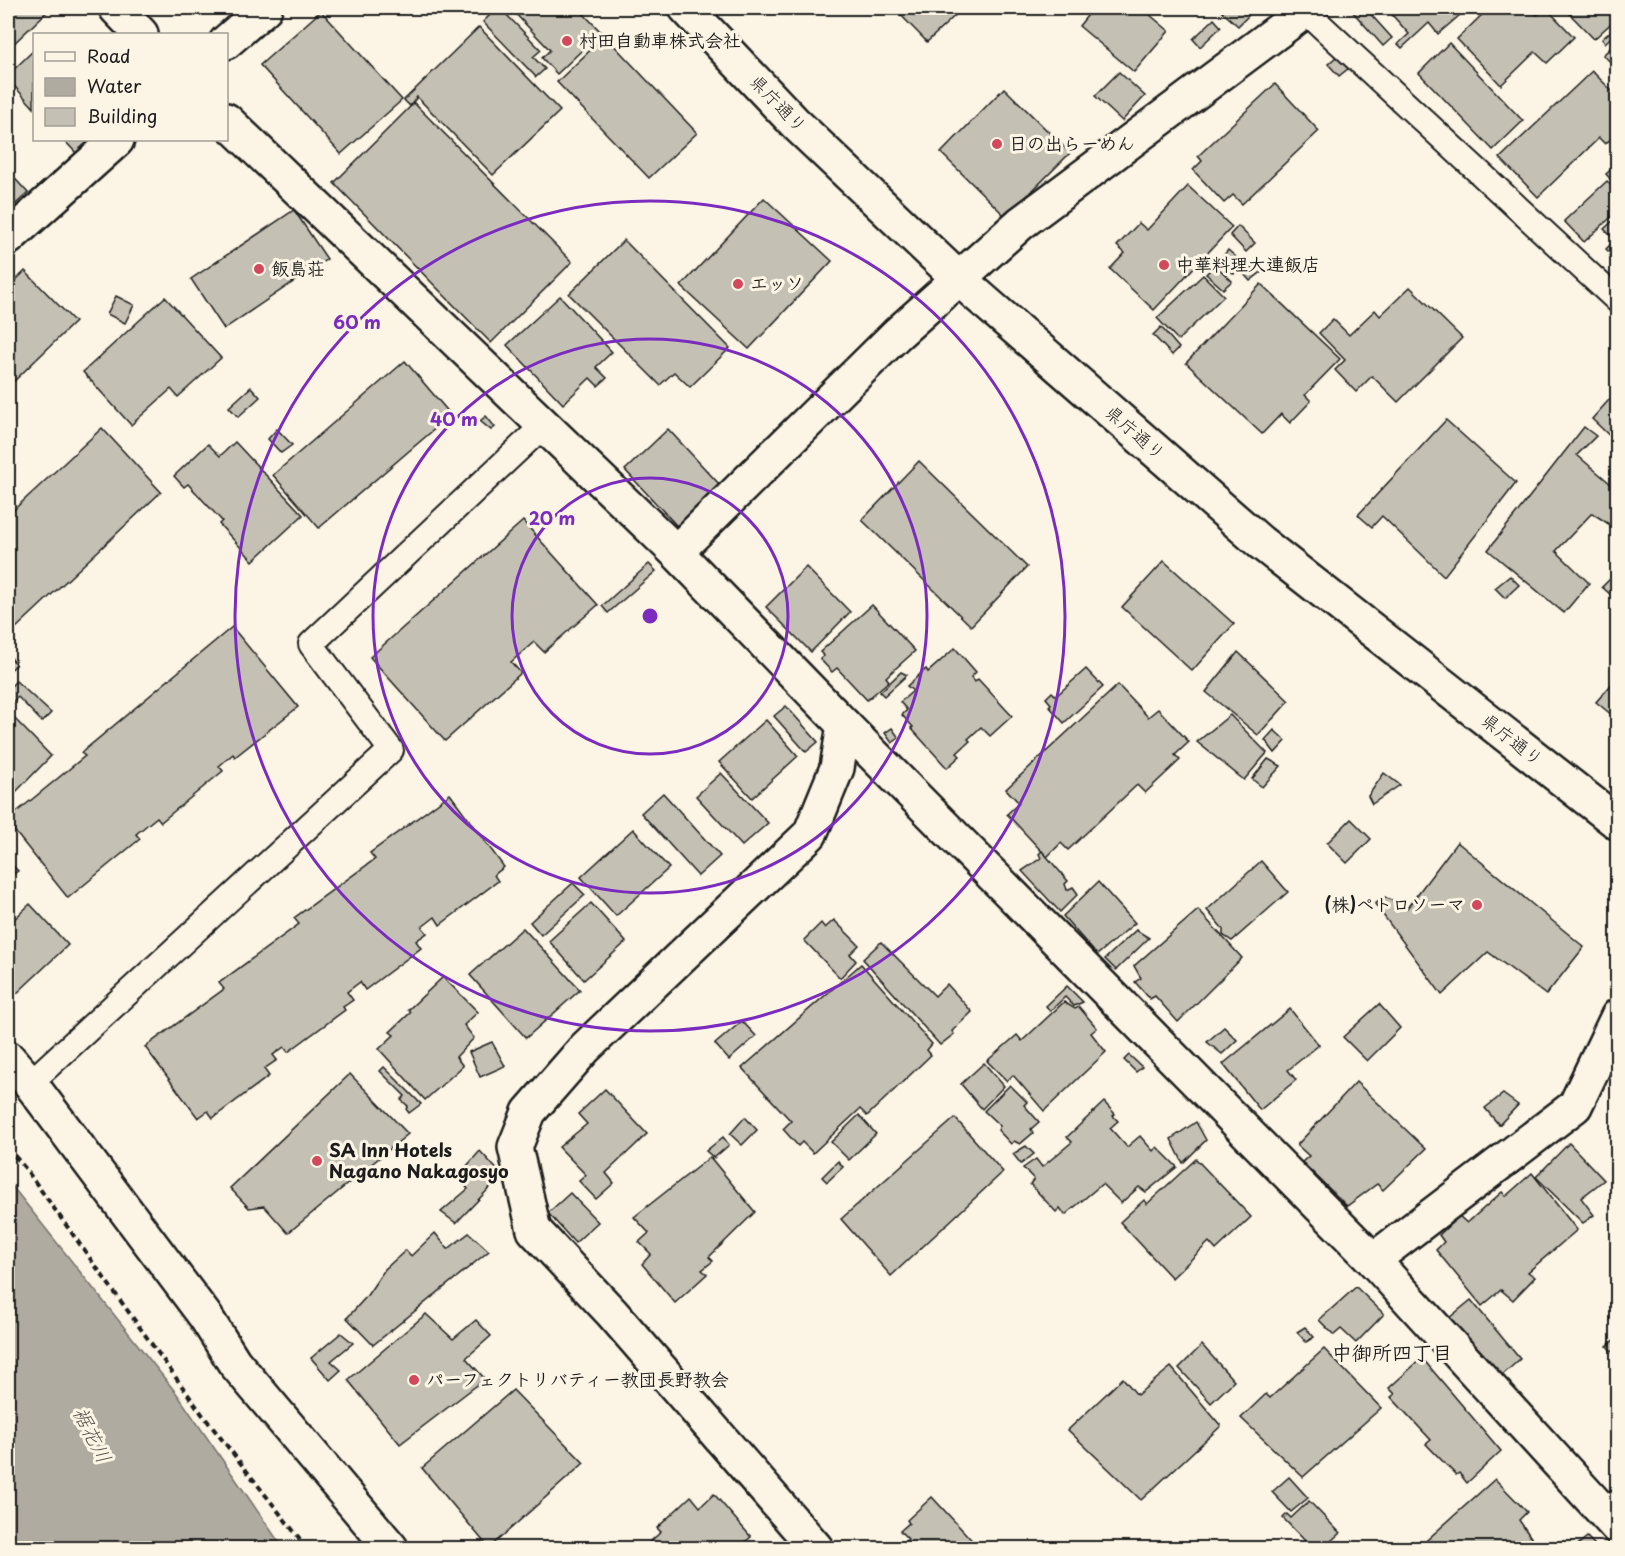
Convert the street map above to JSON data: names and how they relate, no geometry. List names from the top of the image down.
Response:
{
  "streets": {
    "main road": ["県庁通り"]
  },
  "districts": ["中御所四丁目"],
  "water": ["裾花川"],
  "places": [
    "村田自動車株式会社",
    "日の出らーめん",
    "中華料理大連飯店",
    "飯島荘",
    "エッソ",
    "(株)ペトロソーマ",
    "SA Inn Hotels Nagano Nakagosyo",
    "パーフェクトリバティー教団長野教会"
  ],
  "legend": ["Road", "Water", "Building"],
  "rings": ["60 m", "40 m", "20 m"]
}
